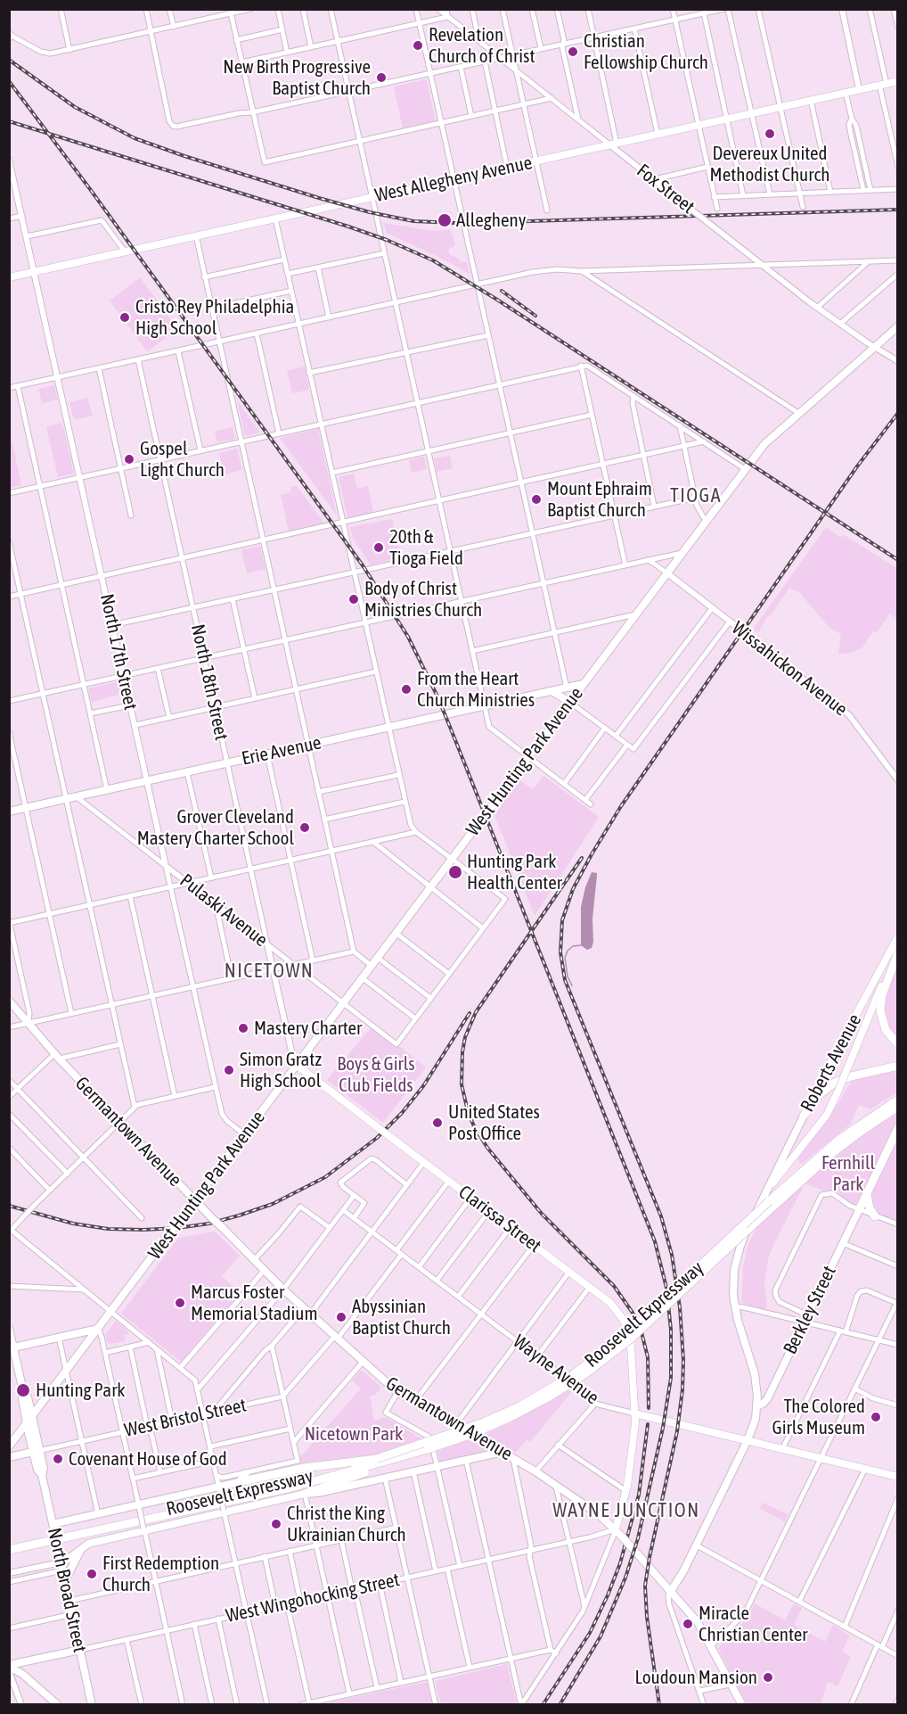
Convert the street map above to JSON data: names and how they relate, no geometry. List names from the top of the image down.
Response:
{
  "streets": {
    "highway": ["Roosevelt Expressway"],
    "main road": [
      "West Allegheny Avenue",
      "Erie Avenue",
      "West Hunting Park Avenue",
      "Roberts Avenue",
      "Germantown Avenue",
      "Clarissa Street",
      "Berkley Street",
      "Wayne Avenue",
      "West Bristol Street",
      "North Broad Street",
      "West Wingohocking Street"
    ],
    "street": [
      "Fox Street",
      "North 17th Street",
      "Wissahickon Avenue",
      "North 18th Street",
      "Pulaski Avenue"
    ]
  },
  "crossings": [
    ["West Allegheny Avenue", "Fox Street"],
    ["West Allegheny Avenue", "North 17th Street"],
    ["Fox Street", "West Hunting Park Avenue"],
    ["North 17th Street", "Erie Avenue"],
    ["North 17th Street", "West Hunting Park Avenue"],
    ["North 17th Street", "Pulaski Avenue"],
    ["Wissahickon Avenue", "West Hunting Park Avenue"],
    ["North 18th Street", "Erie Avenue"],
    ["North 18th Street", "West Hunting Park Avenue"],
    ["North 18th Street", "Pulaski Avenue"],
    ["North 18th Street", "Clarissa Street"],
    ["Erie Avenue", "West Hunting Park Avenue"],
    ["Erie Avenue", "Pulaski Avenue"],
    ["West Hunting Park Avenue", "Pulaski Avenue"],
    ["West Hunting Park Avenue", "Germantown Avenue"],
    ["West Hunting Park Avenue", "Clarissa Street"],
    ["West Hunting Park Avenue", "North Broad Street"],
    ["Roberts Avenue", "Germantown Avenue"],
    ["Roberts Avenue", "Berkley Street"],
    ["Roberts Avenue", "Wayne Avenue"],
    ["Germantown Avenue", "Clarissa Street"],
    ["Germantown Avenue", "West Wingohocking Street"],
    ["Clarissa Street", "Wayne Avenue"],
    ["Clarissa Street", "West Wingohocking Street"],
    ["West Bristol Street", "North Broad Street"],
    ["North Broad Street", "West Wingohocking Street"]
  ],
  "districts": ["TIOGA", "NICETOWN", "WAYNE JUNCTION"],
  "parks": ["Boys & Girls Club Fields", "Fernhill Park", "Nicetown Park"],
  "places": [
    "Revelation Church of Christ",
    "Christian Fellowship Church",
    "New Birth Progressive Baptist Church",
    "Devereux United Methodist Church",
    "Allegheny",
    "Cristo Rey Philadelphia High School",
    "Gospel Light Church",
    "Mount Ephraim Baptist Church",
    "20th & Tioga Field",
    "Body of Christ Ministries Church",
    "From the Heart Church Ministries",
    "Grover Cleveland Mastery Charter School",
    "Hunting Park Health Center",
    "Mastery Charter",
    "Simon Gratz High School",
    "United States Post Office",
    "Marcus Foster Memorial Stadium",
    "Abyssinian Baptist Church",
    "Hunting Park",
    "The Colored Girls Museum",
    "Covenant House of God",
    "Christ the King Ukrainian Church",
    "First Redemption Church",
    "Miracle Christian Center",
    "Loudoun Mansion"
  ]
}
